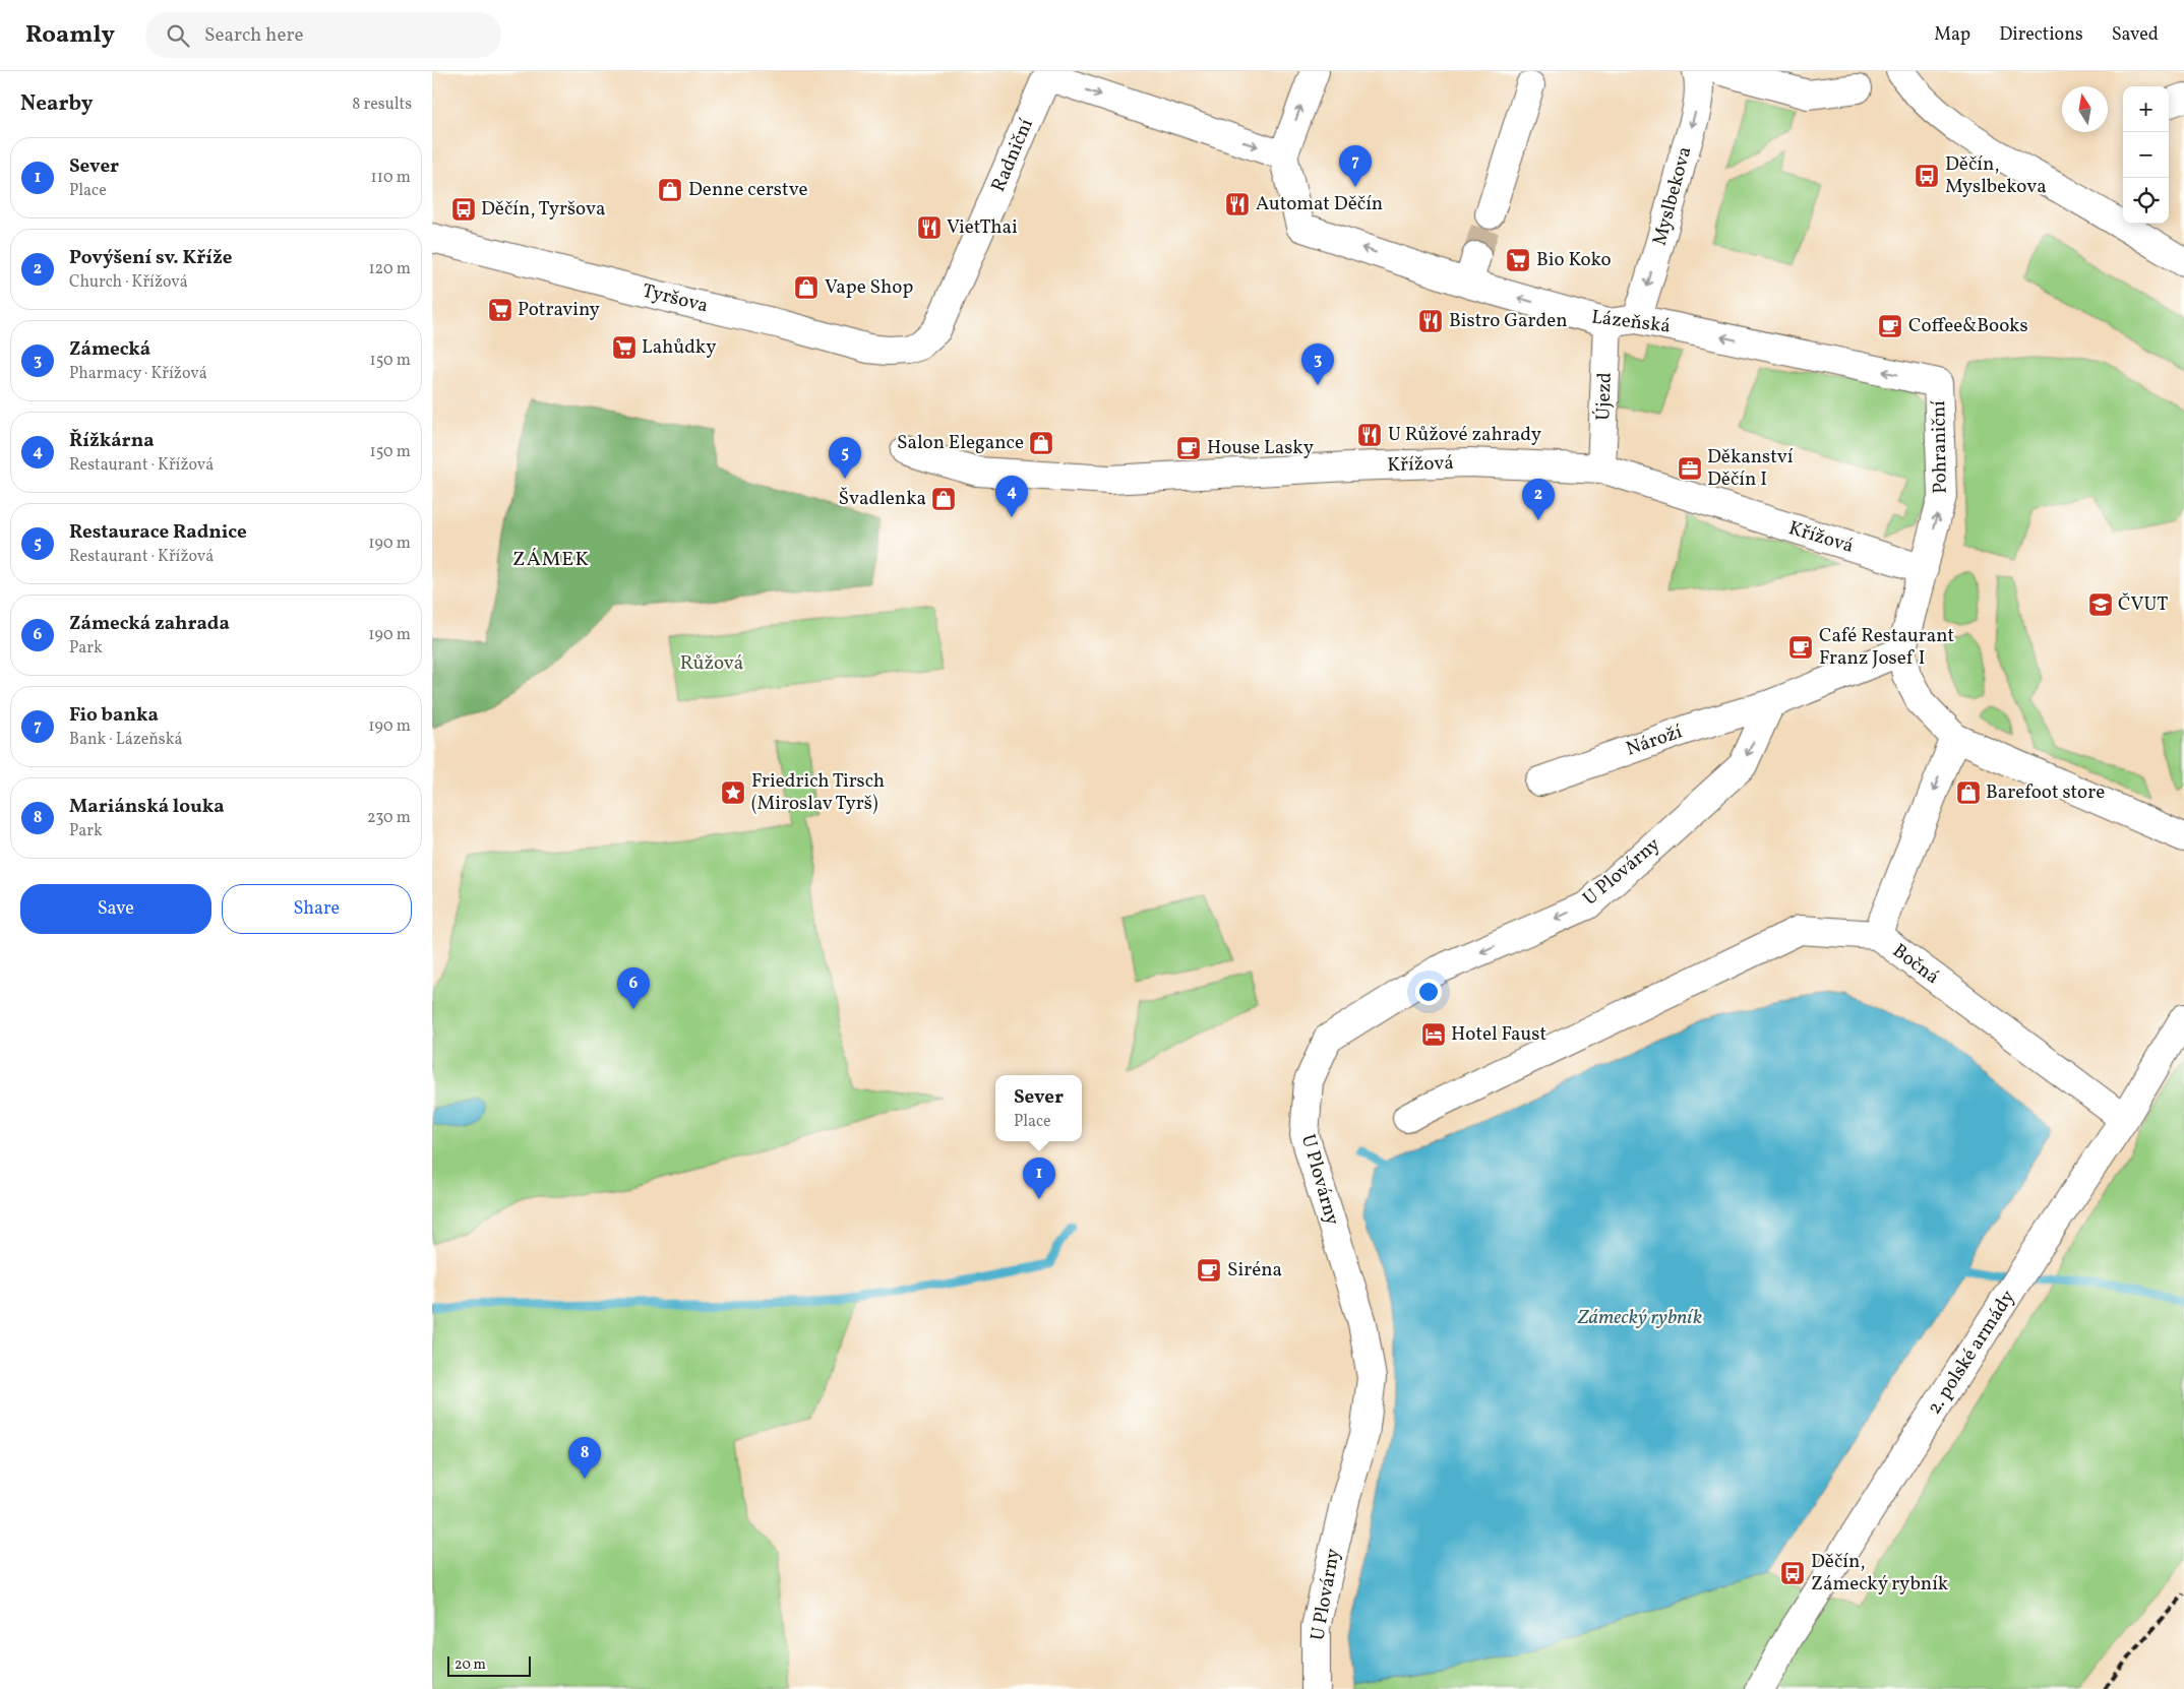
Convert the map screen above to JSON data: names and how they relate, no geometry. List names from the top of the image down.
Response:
{
  "streets": {
    "street": [
      "Radniční",
      "Myslbekova",
      "Tyršova",
      "Lázeňská",
      "Újezd",
      "Pohraniční",
      "Křížová",
      "Nároží",
      "U Plovárny",
      "Bočná",
      "2. polské armády"
    ]
  },
  "crossings": [
    ["Radniční", "Tyršova"],
    ["Myslbekova", "Lázeňská"],
    ["Lázeňská", "Újezd"],
    ["Lázeňská", "Pohraniční"],
    ["Újezd", "Křížová"],
    ["Pohraniční", "Křížová"],
    ["Nároží", "U Plovárny"],
    ["Bočná", "2. polské armády"]
  ],
  "one_way": [
    "Lázeňská",
    "Pohraniční",
    "U Plovárny",
    "Bočná"
  ],
  "districts": ["ZÁMEK"],
  "water": ["Zámecký rybník"],
  "parks": ["Růžová"],
  "places": {
    "bus stop": ["Děčín, Myslbekova", "Děčín, Tyršova", "Děčín, Zámecký rybník"],
    "shop": [
      "Denne cerstve",
      "Vape Shop",
      "Salon Elegance",
      "Švadlenka",
      "Barefoot store"
    ],
    "restaurant": [
      "Automat Děčín",
      "VietThai",
      "Bistro Garden",
      "U Růžové zahrady"
    ],
    "supermarket": ["Bio Koko", "Potraviny", "Lahůdky"],
    "cafe": [
      "Coffee&Books",
      "House Lasky",
      "Café Restaurant Franz Josef I",
      "Siréna"
    ],
    "office": ["Děkanství Děčín I"],
    "school or university": ["ČVUT"],
    "place": ["Friedrich Tirsch (Miroslav Tyrš)"],
    "hotel": ["Hotel Faust"]
  },
  "scale_bar": "20 m",
  "north": "top",
  "page": {
    "header": "Roamly",
    "search": "Search here",
    "nav": ["Map", "Directions", "Saved"],
    "heading": ["Nearby", "8 results"],
    "map_buttons": ["+", "−"],
    "list": [
      {
        "mark": "1",
        "name": "Sever",
        "note": "Place",
        "value": "110 m"
      },
      {
        "mark": "2",
        "name": "Povýšení sv. Kříže",
        "note": "Church · Křížová",
        "value": "120 m"
      },
      {
        "mark": "3",
        "name": "Zámecká",
        "note": "Pharmacy · Křížová",
        "value": "150 m"
      },
      {
        "mark": "4",
        "name": "Řížkárna",
        "note": "Restaurant · Křížová",
        "value": "150 m"
      },
      {
        "mark": "5",
        "name": "Restaurace Radnice",
        "note": "Restaurant · Křížová",
        "value": "190 m"
      },
      {
        "mark": "6",
        "name": "Zámecká zahrada",
        "note": "Park",
        "value": "190 m"
      },
      {
        "mark": "7",
        "name": "Fio banka",
        "note": "Bank · Lázeňská",
        "value": "190 m"
      },
      {
        "mark": "8",
        "name": "Mariánská louka",
        "note": "Park",
        "value": "230 m"
      }
    ],
    "pins": [
      "7",
      "3",
      "5",
      "4",
      "2",
      "6",
      "1",
      "8"
    ],
    "buttons": ["Save", "Share"],
    "popup": ["Sever", "Place"],
    "scale": "20 m"
  }
}
